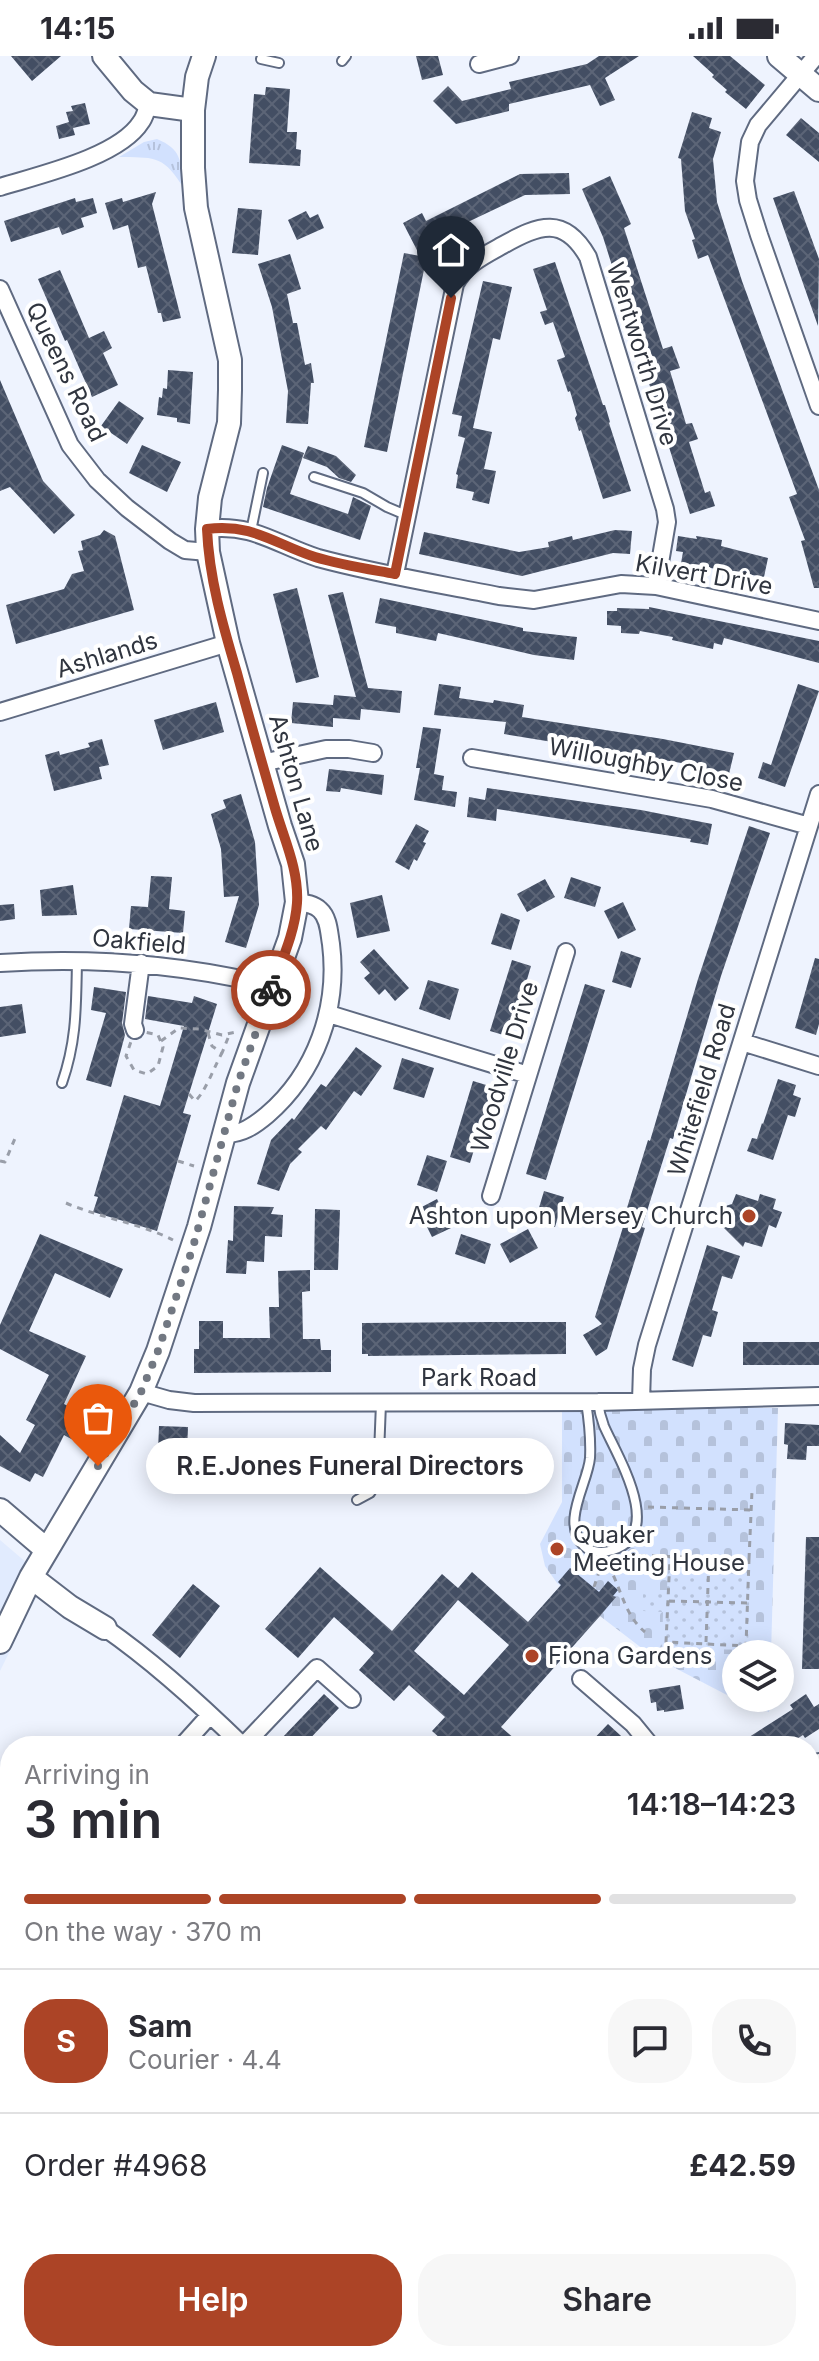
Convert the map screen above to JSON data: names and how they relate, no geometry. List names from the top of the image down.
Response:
{
  "streets": {
    "main road": ["Ashton Lane"],
    "street": [
      "Wentworth Drive",
      "Queens Road",
      "Kilvert Drive",
      "Ashlands",
      "Willoughby Close",
      "Oakfield",
      "Woodville Drive",
      "Whitefield Road",
      "Park Road"
    ]
  },
  "crossings": [
    ["Wentworth Drive", "Kilvert Drive"],
    ["Queens Road", "Ashton Lane"],
    ["Kilvert Drive", "Ashton Lane"],
    ["Ashlands", "Ashton Lane"],
    ["Willoughby Close", "Whitefield Road"],
    ["Ashton Lane", "Oakfield"],
    ["Ashton Lane", "Park Road"],
    ["Whitefield Road", "Park Road"]
  ],
  "places": [
    "Ashton upon Mersey Church",
    "R.E.Jones Funeral Directors",
    "Quaker Meeting House",
    "Fiona Gardens"
  ],
  "page": {
    "status": "14:15",
    "bubble": "R.E.Jones Funeral Directors",
    "heading": ["3 min", "Arriving in", "14:18–14:23"],
    "panel": [
      "Sam",
      "Courier · 4.4",
      "Order #4968",
      "£42.59"
    ],
    "bar": "On the way · 370 m",
    "round": "S",
    "buttons": ["Help", "Share"]
  }
}
